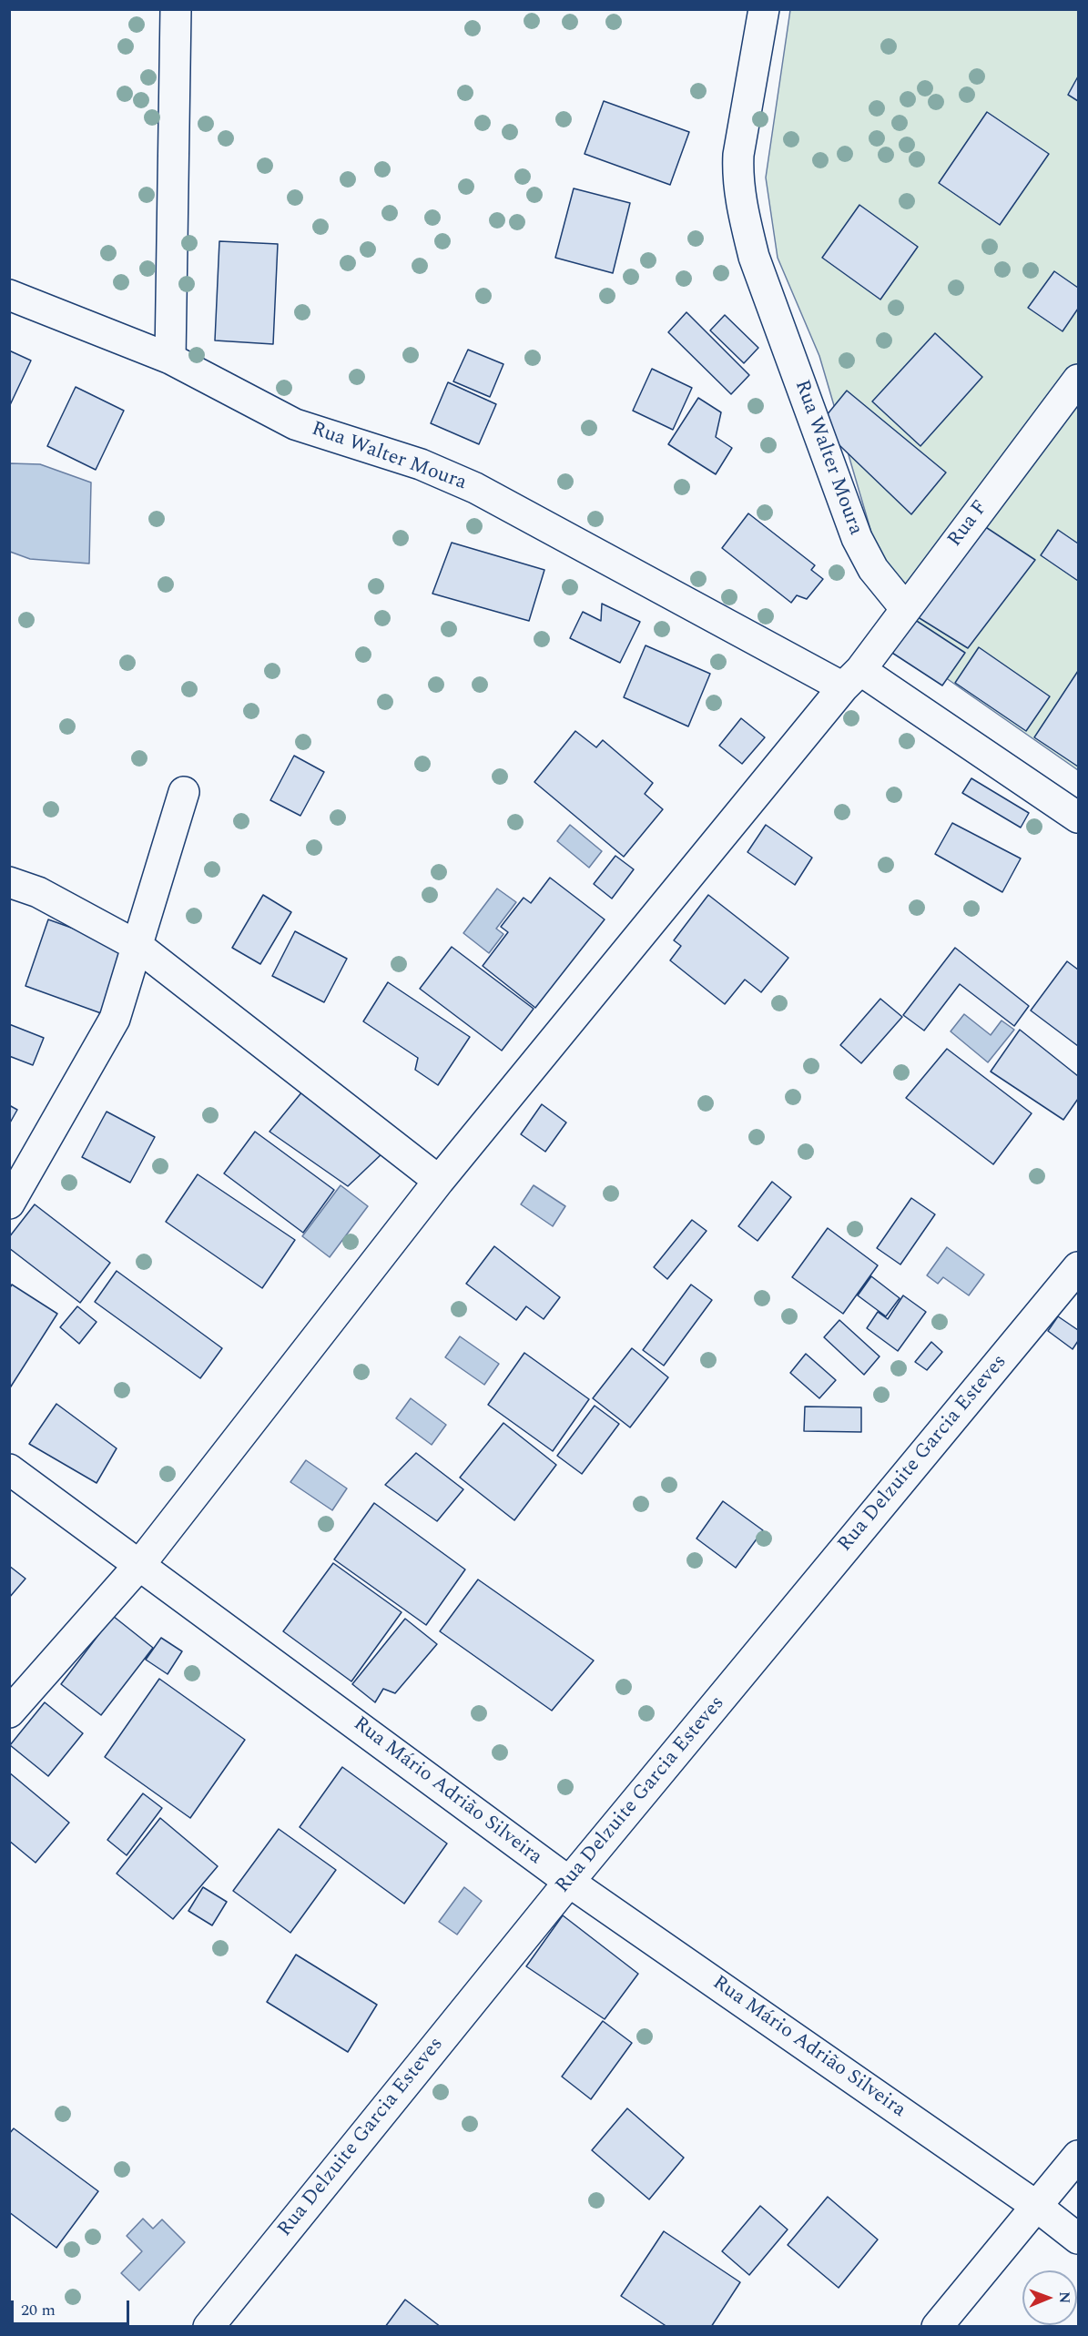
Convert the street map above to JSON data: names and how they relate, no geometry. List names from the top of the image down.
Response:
{
  "streets": {
    "street": [
      "Rua Walter Moura",
      "Rua F",
      "Rua Delzuite Garcia Esteves",
      "Rua Mário Adrião Silveira"
    ]
  },
  "crossings": [
    ["Rua Walter Moura", "Rua F"],
    ["Rua F", "Rua Mário Adrião Silveira"],
    ["Rua Delzuite Garcia Esteves", "Rua Mário Adrião Silveira"]
  ],
  "scale_bar": "20 m",
  "north": "right"
}
